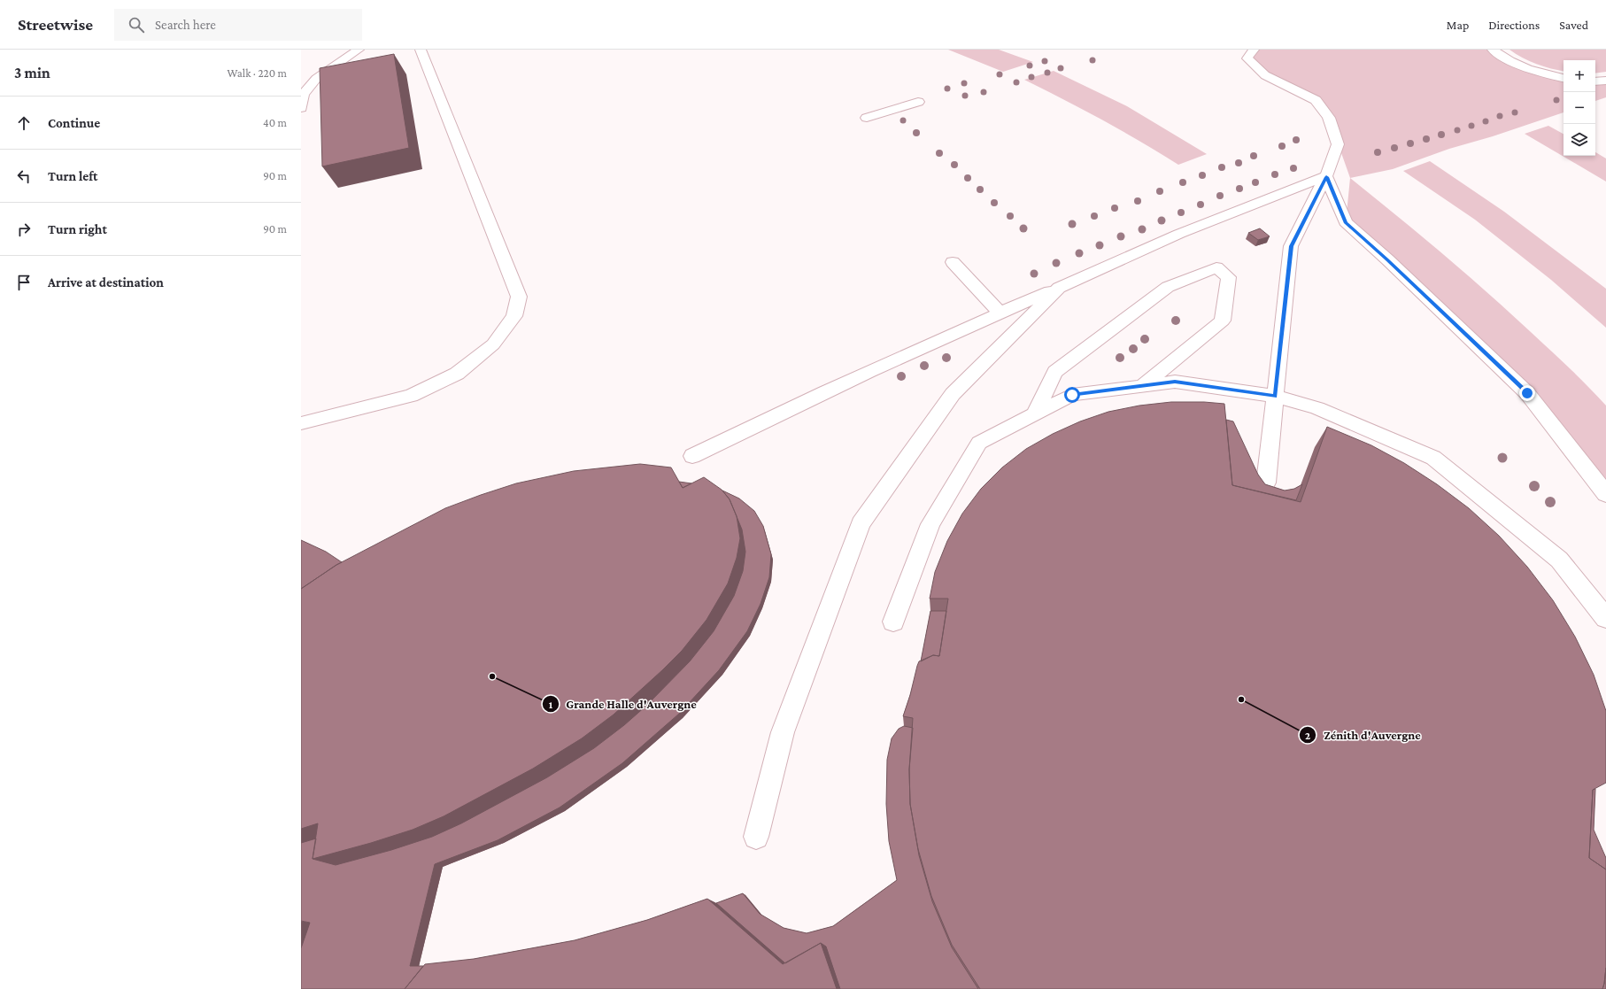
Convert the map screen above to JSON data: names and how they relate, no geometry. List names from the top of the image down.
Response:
{
  "places": ["Grande Halle d'Auvergne", "Zénith d'Auvergne"],
  "page": {
    "header": "Streetwise",
    "search": "Search here",
    "nav": ["Map", "Directions", "Saved"],
    "heading": ["3 min", "Walk · 220 m"],
    "map_buttons": ["+", "−"],
    "list": [
      ["Continue", "40 m"],
      ["Turn left", "90 m"],
      ["Turn right", "90 m"],
      "Arrive at destination"
    ]
  }
}
